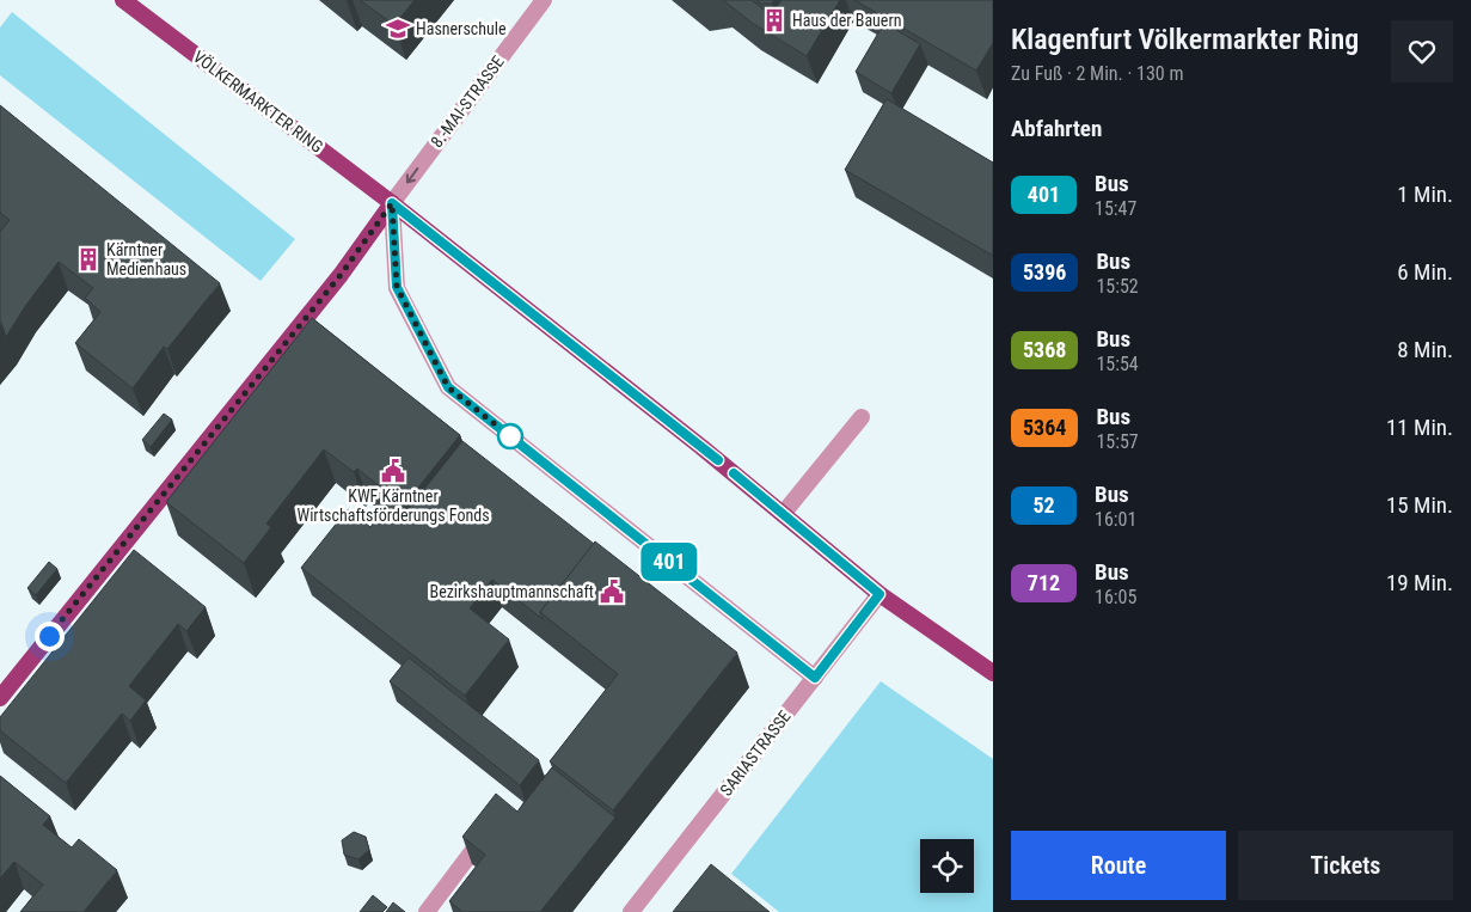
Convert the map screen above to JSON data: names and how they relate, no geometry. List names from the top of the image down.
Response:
{
  "streets": {
    "main road": ["VÖLKERMARKTER RING"],
    "street": ["8.-MAI-STRASSE", "SARIASTRASSE"]
  },
  "crossings": [
    ["VÖLKERMARKTER RING", "8.-MAI-STRASSE"],
    ["VÖLKERMARKTER RING", "SARIASTRASSE"]
  ],
  "one_way": ["8.-MAI-STRASSE"],
  "places": {
    "building": ["Haus der Bauern", "Kärntner Medienhaus"],
    "school or university": ["Hasnerschule"],
    "public building": ["KWF Kärntner Wirtschaftsförderungs Fonds", "Bezirkshauptmannschaft"]
  },
  "lines": ["bus line 401"],
  "page": {
    "on_map": "401",
    "heading": [
      ["Klagenfurt Völkermarkter Ring", "Zu Fuß · 2 Min. · 130 m"],
      "Abfahrten"
    ],
    "list": [
      {
        "mark": "401",
        "name": "Bus",
        "note": "15:47",
        "value": "1 Min."
      },
      {
        "mark": "5396",
        "name": "Bus",
        "note": "15:52",
        "value": "6 Min."
      },
      {
        "mark": "5368",
        "name": "Bus",
        "note": "15:54",
        "value": "8 Min."
      },
      {
        "mark": "5364",
        "name": "Bus",
        "note": "15:57",
        "value": "11 Min."
      },
      {
        "mark": "52",
        "name": "Bus",
        "note": "16:01",
        "value": "15 Min."
      },
      {
        "mark": "712",
        "name": "Bus",
        "note": "16:05",
        "value": "19 Min."
      }
    ],
    "buttons": ["Route", "Tickets"]
  }
}
